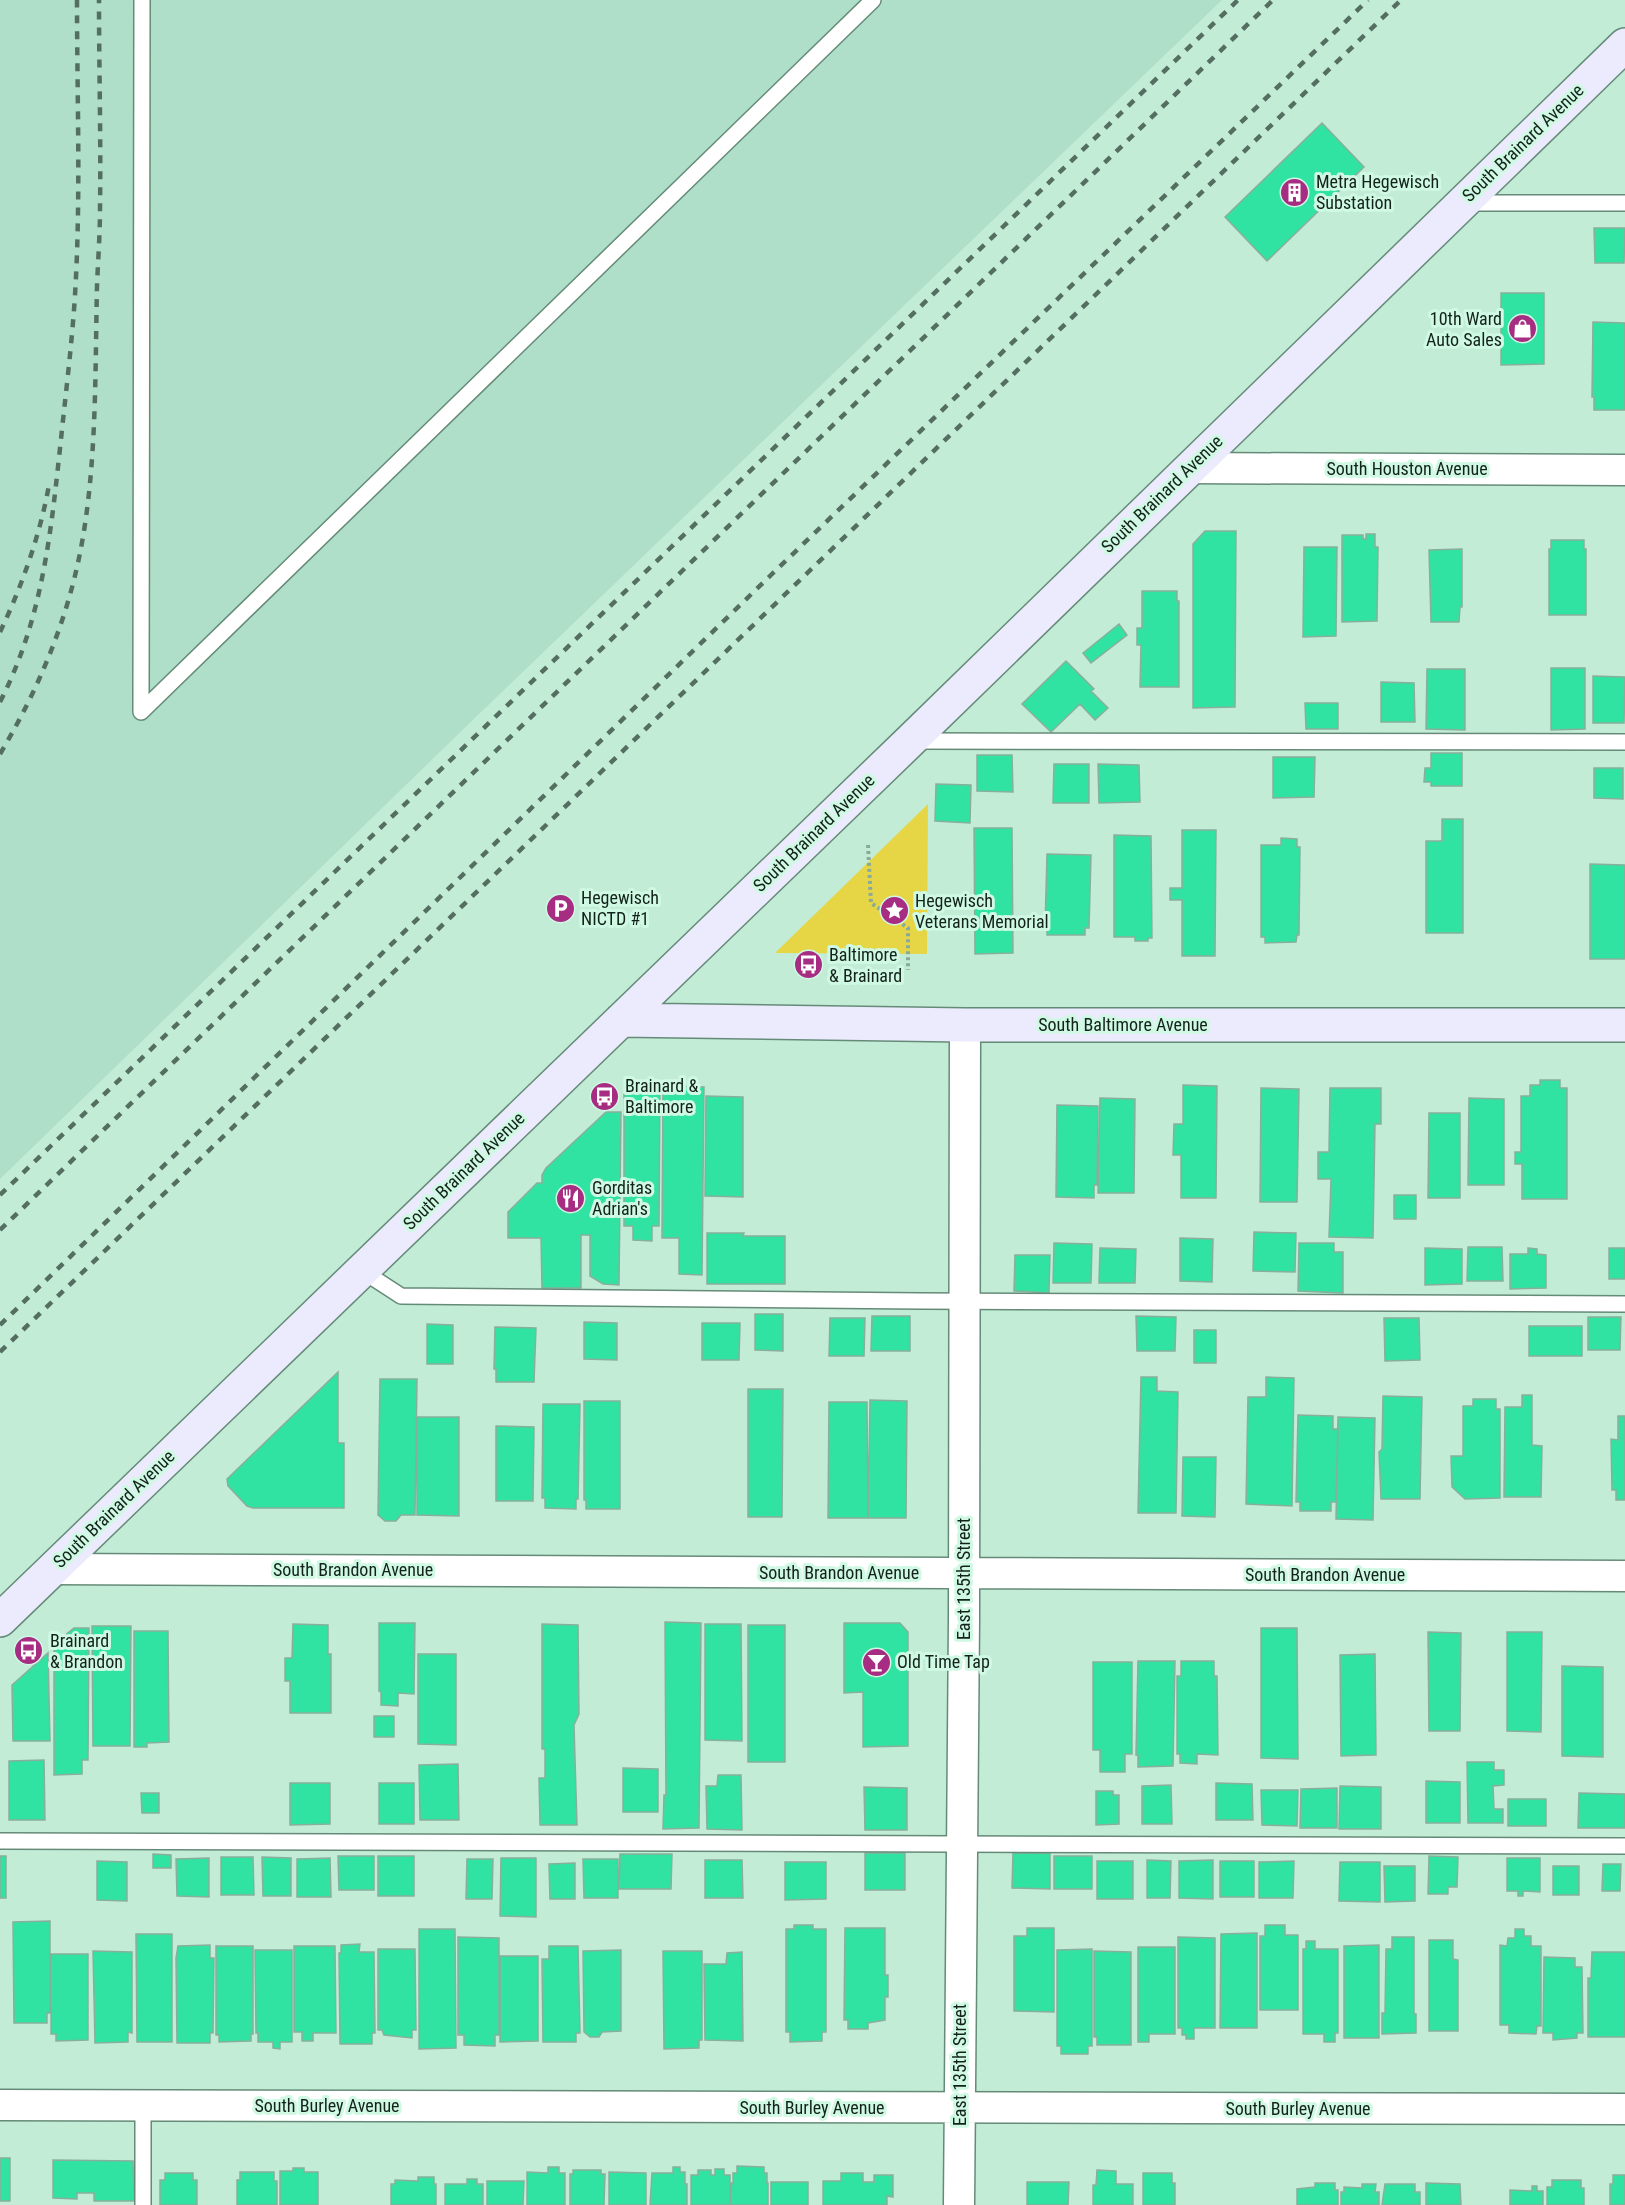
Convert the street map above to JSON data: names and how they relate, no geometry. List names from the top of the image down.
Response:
{
  "streets": {
    "main road": ["South Brainard Avenue", "South Baltimore Avenue"],
    "street": [
      "South Houston Avenue",
      "South Brandon Avenue",
      "East 135th Street",
      "South Burley Avenue"
    ]
  },
  "crossings": [
    ["South Brainard Avenue", "South Houston Avenue"],
    ["South Brainard Avenue", "South Baltimore Avenue"],
    ["South Brainard Avenue", "South Brandon Avenue"],
    ["South Baltimore Avenue", "East 135th Street"],
    ["South Brandon Avenue", "East 135th Street"],
    ["East 135th Street", "South Burley Avenue"]
  ],
  "places": {
    "building": ["Metra Hegewisch Substation"],
    "shop": ["10th Ward Auto Sales"],
    "parking": ["Hegewisch NICTD #1"],
    "place": ["Hegewisch Veterans Memorial"],
    "bus stop": ["Baltimore & Brainard", "Brainard & Baltimore", "Brainard & Brandon"],
    "restaurant": ["Gorditas Adrian's"],
    "bar": ["Old Time Tap"]
  }
}
